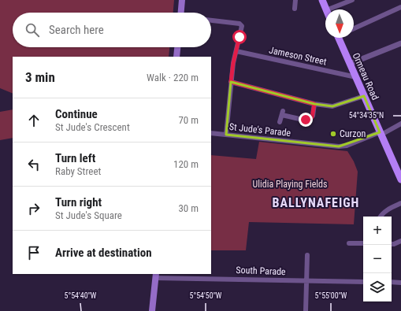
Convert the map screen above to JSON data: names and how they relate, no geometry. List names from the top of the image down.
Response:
{
  "streets": {
    "main road": ["Ormeau Road"],
    "street": ["Jameson Street", "St Jude's Parade", "South Parade"]
  },
  "crossings": [
    ["Jameson Street", "Ormeau Road"],
    ["Ormeau Road", "St Jude's Parade"]
  ],
  "districts": ["BALLYNAFEIGH"],
  "parks": ["Ulidia Playing Fields"],
  "places": ["Curzon"],
  "north": "bottom",
  "page": {
    "search": "Search here",
    "heading": ["3 min", "Walk · 220 m"],
    "list": [
      ["Continue", "St Jude's Crescent", "70 m"],
      ["Turn left", "Raby Street", "120 m"],
      ["Turn right", "St Jude's Square", "30 m"],
      "Arrive at destination"
    ],
    "map_buttons": ["+", "−"]
  },
  "coordinates": [
    "54°34'35\"N",
    "5°54'40\"W",
    "5°54'50\"W",
    "5°55'00\"W"
  ]
}
